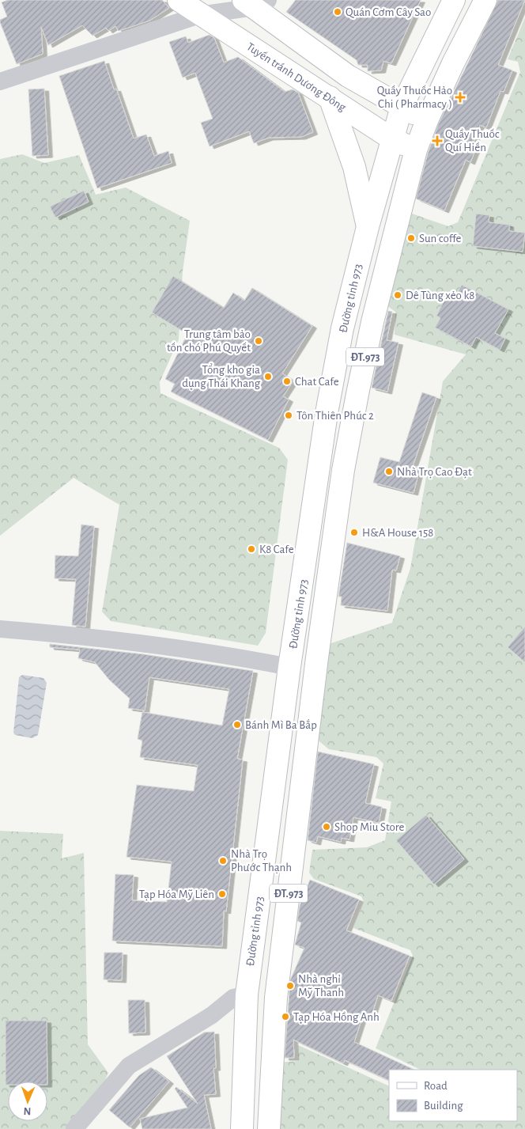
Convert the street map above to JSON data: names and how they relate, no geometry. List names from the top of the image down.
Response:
{
  "streets": {
    "main road": ["Tuyến tránh Dương Đông", "Đường tỉnh 973", "ĐT.973"]
  },
  "crossings": [
    ["Tuyến tránh Dương Đông", "Đường tỉnh 973"],
    ["Tuyến tránh Dương Đông", "ĐT.973"],
    ["Đường tỉnh 973", "ĐT.973"]
  ],
  "places": {
    "other": [
      "Quán Cơm Cây Sao",
      "Sun coffe",
      "Dê Tùng xẻo k8",
      "Trung tâm bảo tồn chó Phú Quyết",
      "Tổng kho gia dụng Thái Khang",
      "Chat Cafe",
      "Tôn Thiên Phúc 2",
      "Nhà Trọ Cao Đạt",
      "H&A House 158",
      "K8 Cafe",
      "Bánh Mì Ba Bắp",
      "Shop Miu Store",
      "Nhà Trọ Phước Thạnh",
      "Tạp Hóa Mỹ Liên",
      "Nhà nghỉ Mỹ Thanh",
      "Tạp Hóa Hồng Anh"
    ],
    "health": ["Quầy Thuốc Hảo Chi ( Pharmacy )", "Quầy Thuốc Quí Hiền"]
  },
  "legend": ["Road", "Building"],
  "north": "bottom"
}
